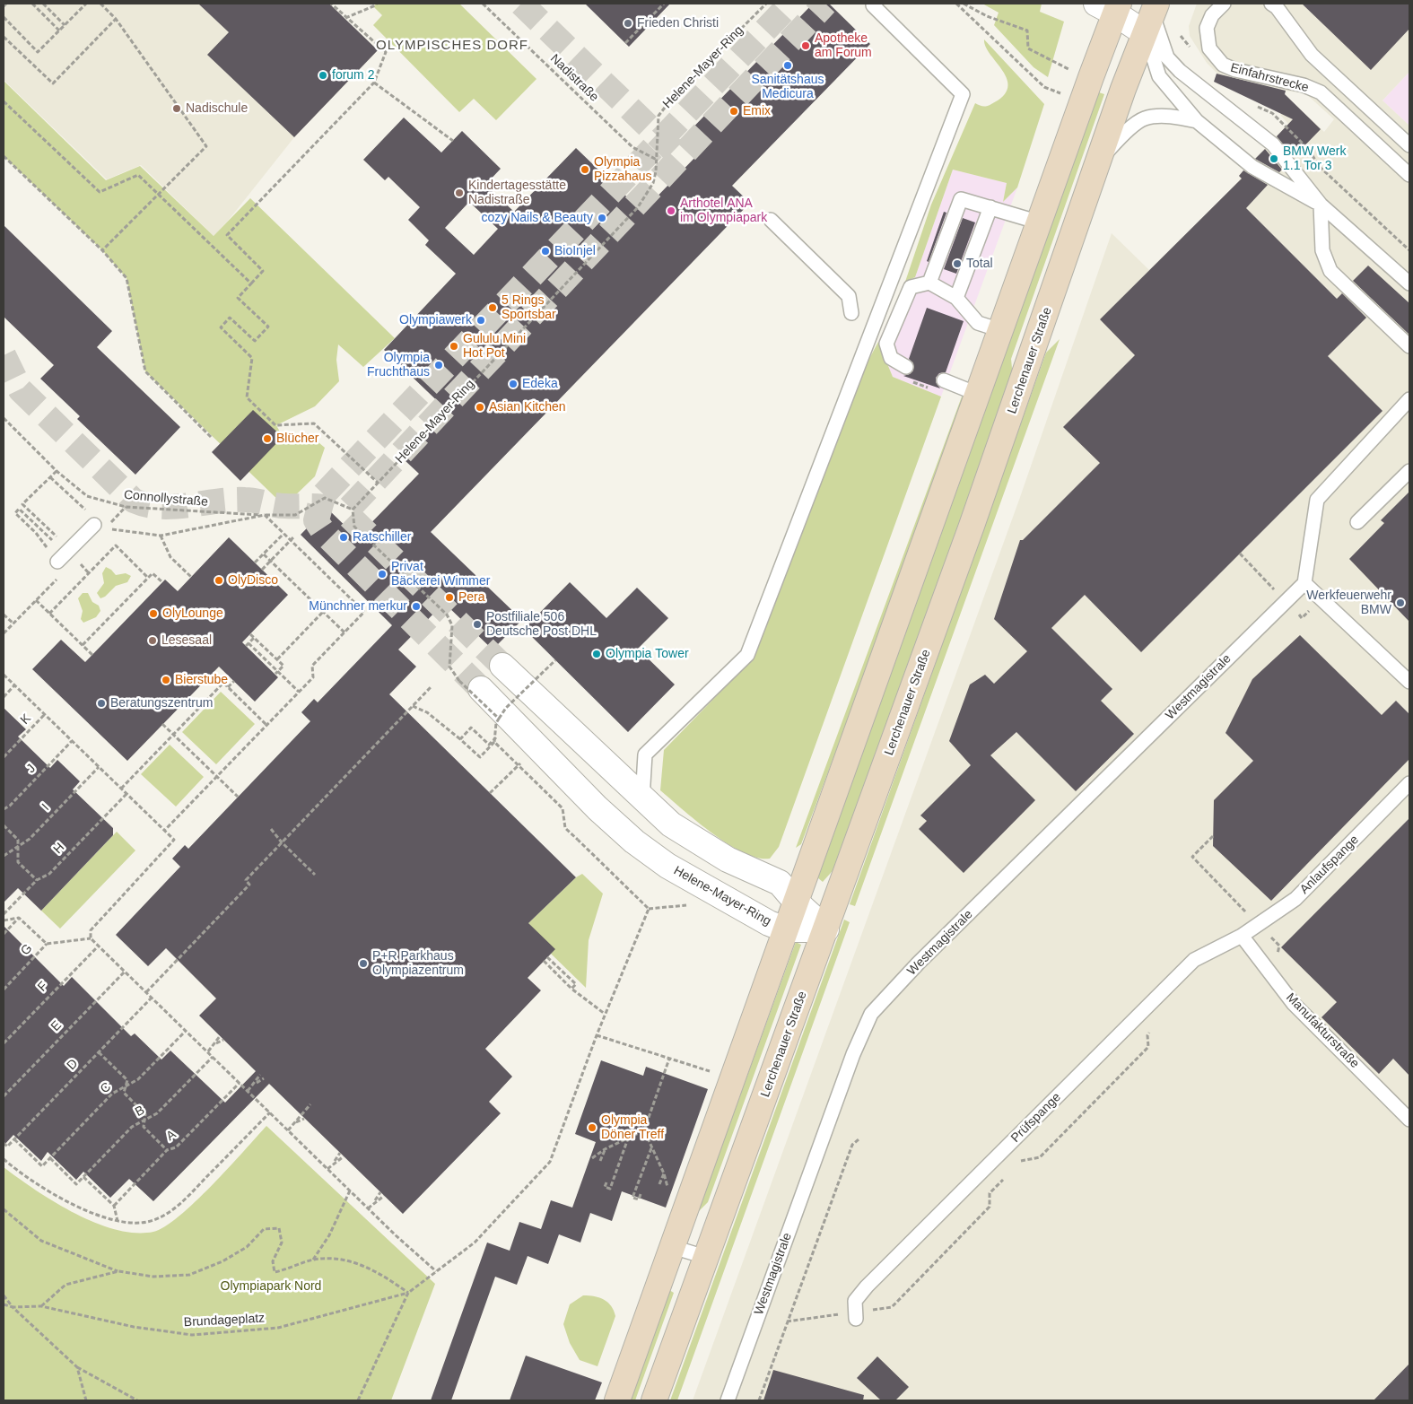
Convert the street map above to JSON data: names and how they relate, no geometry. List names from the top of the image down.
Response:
{
  "streets": {
    "main road": ["Lerchenauer Straße"],
    "street": ["Helene-Mayer-Ring"],
    "lane": [
      "Einfahrstrecke",
      "Westmagistrale",
      "Anlaufspange",
      "Manufakturstraße",
      "Prüfspange"
    ],
    "path": [
      "Nadistraße",
      "Connollystraße",
      "K",
      "J",
      "I",
      "H",
      "G",
      "F",
      "E",
      "D",
      "C",
      "B",
      "A",
      "Brundageplatz"
    ]
  },
  "crossings": [
    ["Helene-Mayer-Ring", "Nadistraße"],
    ["Helene-Mayer-Ring", "Lerchenauer Straße"],
    ["Helene-Mayer-Ring", "Connollystraße"],
    ["Anlaufspange", "Manufakturstraße"],
    ["Anlaufspange", "Prüfspange"],
    ["Manufakturstraße", "Prüfspange"],
    ["D", "C"],
    ["C", "B"]
  ],
  "districts": ["OLYMPISCHES DORF"],
  "parks": ["Olympiapark Nord"],
  "places": [
    "Frieden Christi",
    "Apotheke am Forum",
    "Sanitätshaus Medicura",
    "forum 2",
    "Nadischule",
    "Emix",
    "BMW Werk 1.1 Tor 3",
    "Olympia Pizzahaus",
    "Kindertagesstätte Nadistraße",
    "Arthotel ANA im Olympiapark",
    "cozy Nails & Beauty",
    "BioInjel",
    "Total",
    "5 Rings Sportsbar",
    "Olympiawerk",
    "Gululu Mini Hot Pot",
    "Olympia Fruchthaus",
    "Edeka",
    "Asian Kitchen",
    "Blücher",
    "Ratschiller",
    "Privat Bäckerei Wimmer",
    "OlyDisco",
    "Pera",
    "Werkfeuerwehr BMW",
    "Münchner merkur",
    "OlyLounge",
    "Postfiliale 506 Deutsche Post DHL",
    "Lesesaal",
    "Olympia Tower",
    "Bierstube",
    "Beratungszentrum",
    "P+R Parkhaus Olympiazentrum",
    "Olympia Döner Treff"
  ]
}
